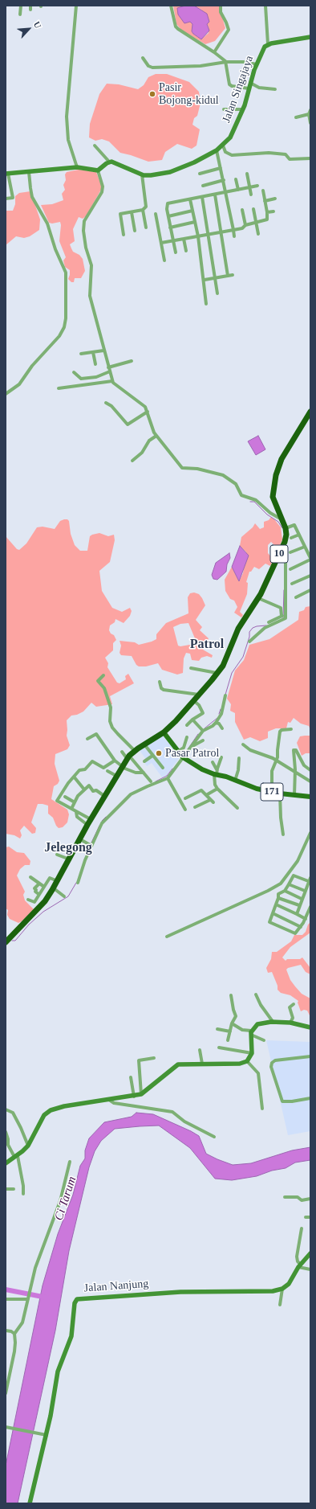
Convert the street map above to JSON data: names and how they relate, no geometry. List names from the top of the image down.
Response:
{
  "streets": {
    "highway": ["10"],
    "main road": ["171"],
    "street": ["Jalan Singajaya", "Jalan Nanjung"]
  },
  "crossings": [
    ["10", "171"]
  ],
  "districts": ["Patrol", "Jelegong"],
  "water": ["Ci Tarum"],
  "places": ["Pasir Bojong-kidul", "Pasar Patrol"],
  "north": "top right"
}
